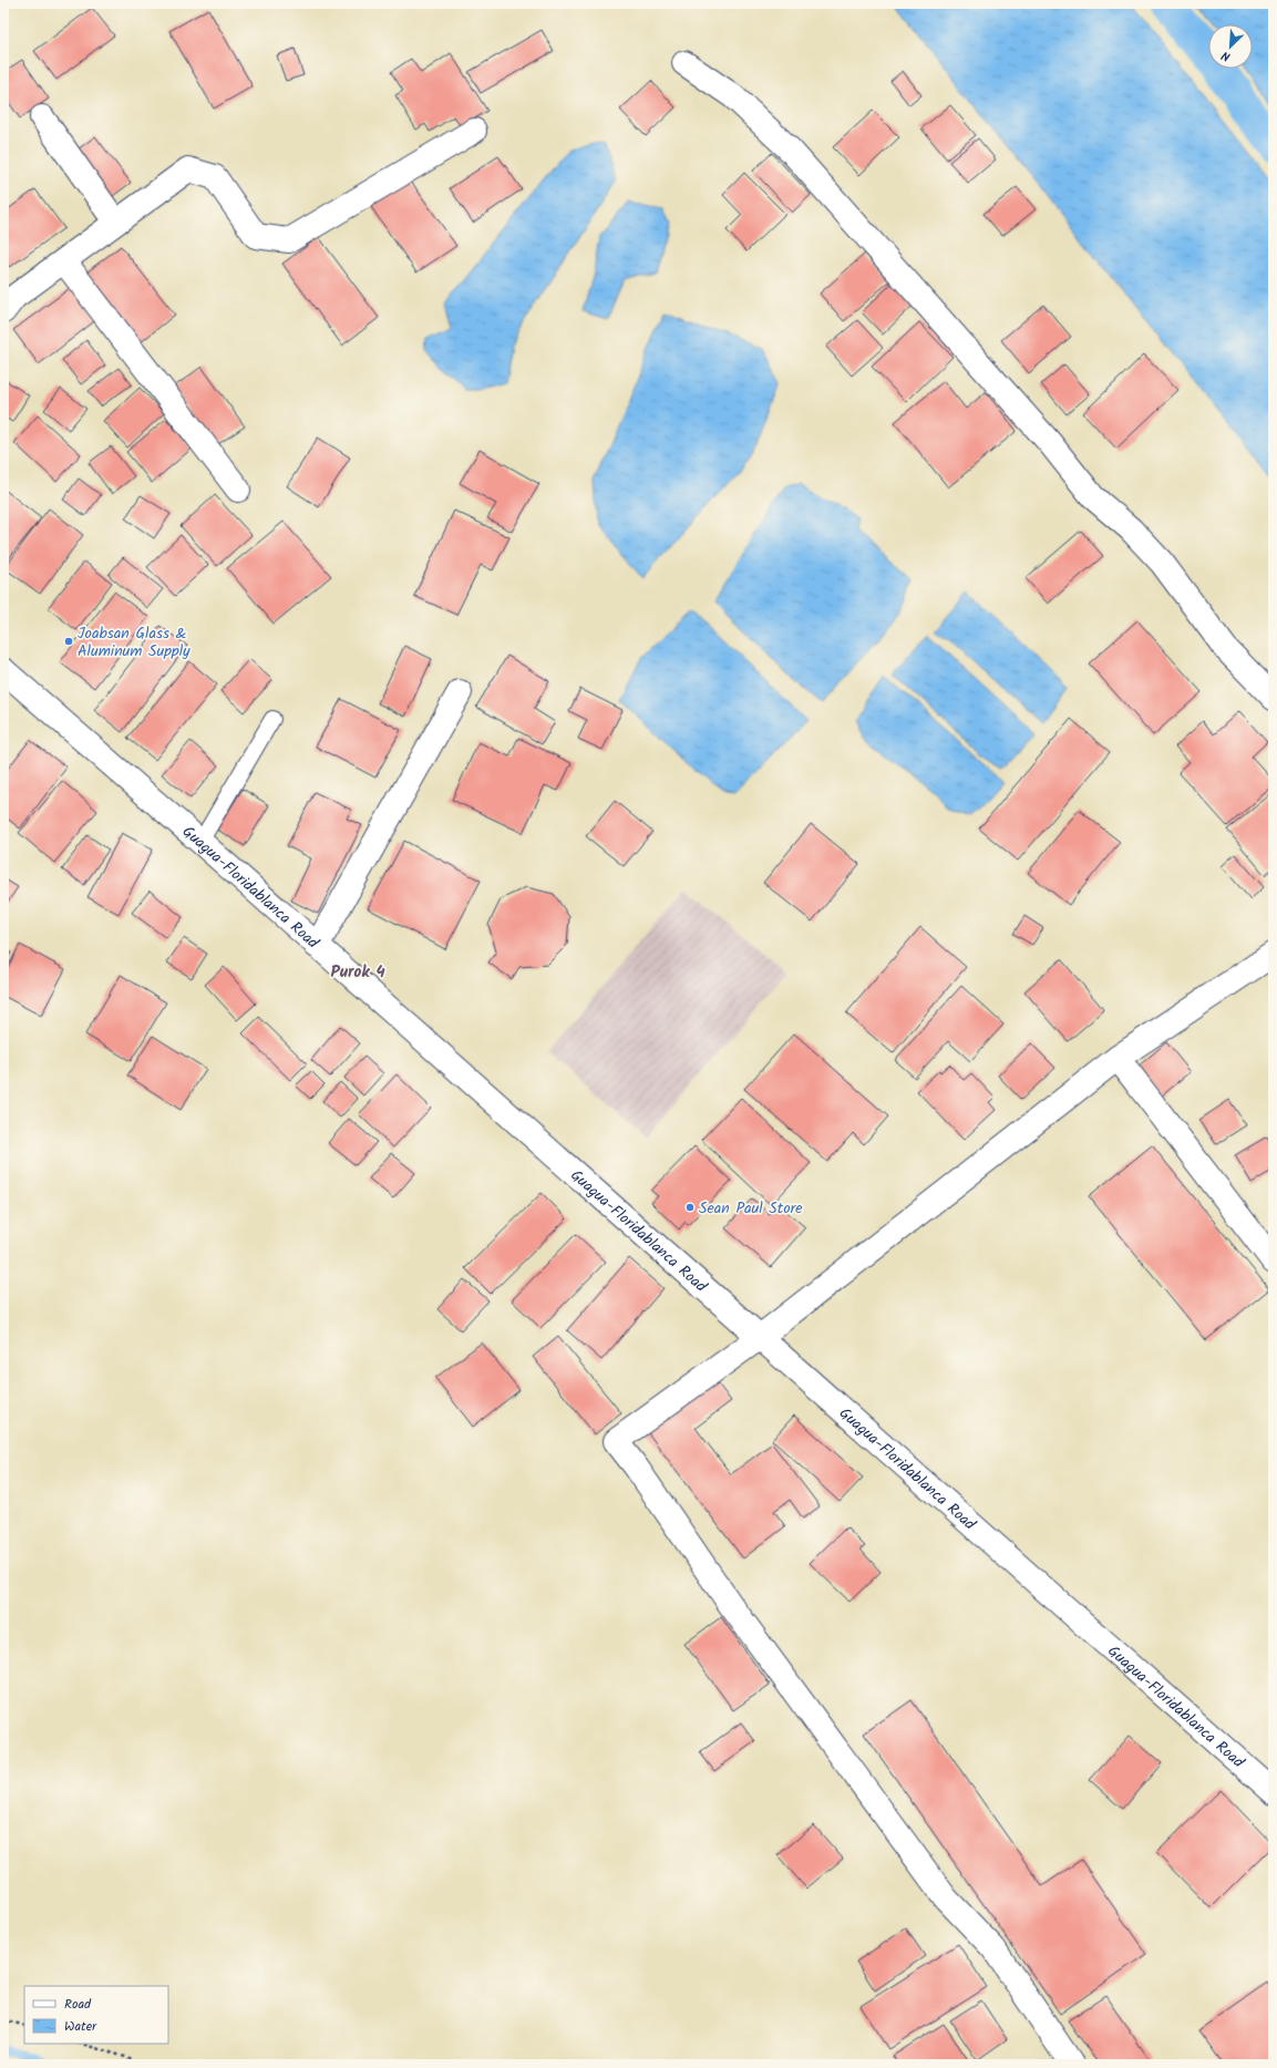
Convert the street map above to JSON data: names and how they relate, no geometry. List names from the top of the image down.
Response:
{
  "streets": {
    "street": ["Guagua-Floridablanca Road"]
  },
  "districts": ["Purok 4"],
  "places": ["Joabsan Glass & Aluminum Supply", "Sean Paul Store"],
  "legend": ["Road", "Water"],
  "north": "bottom left"
}
